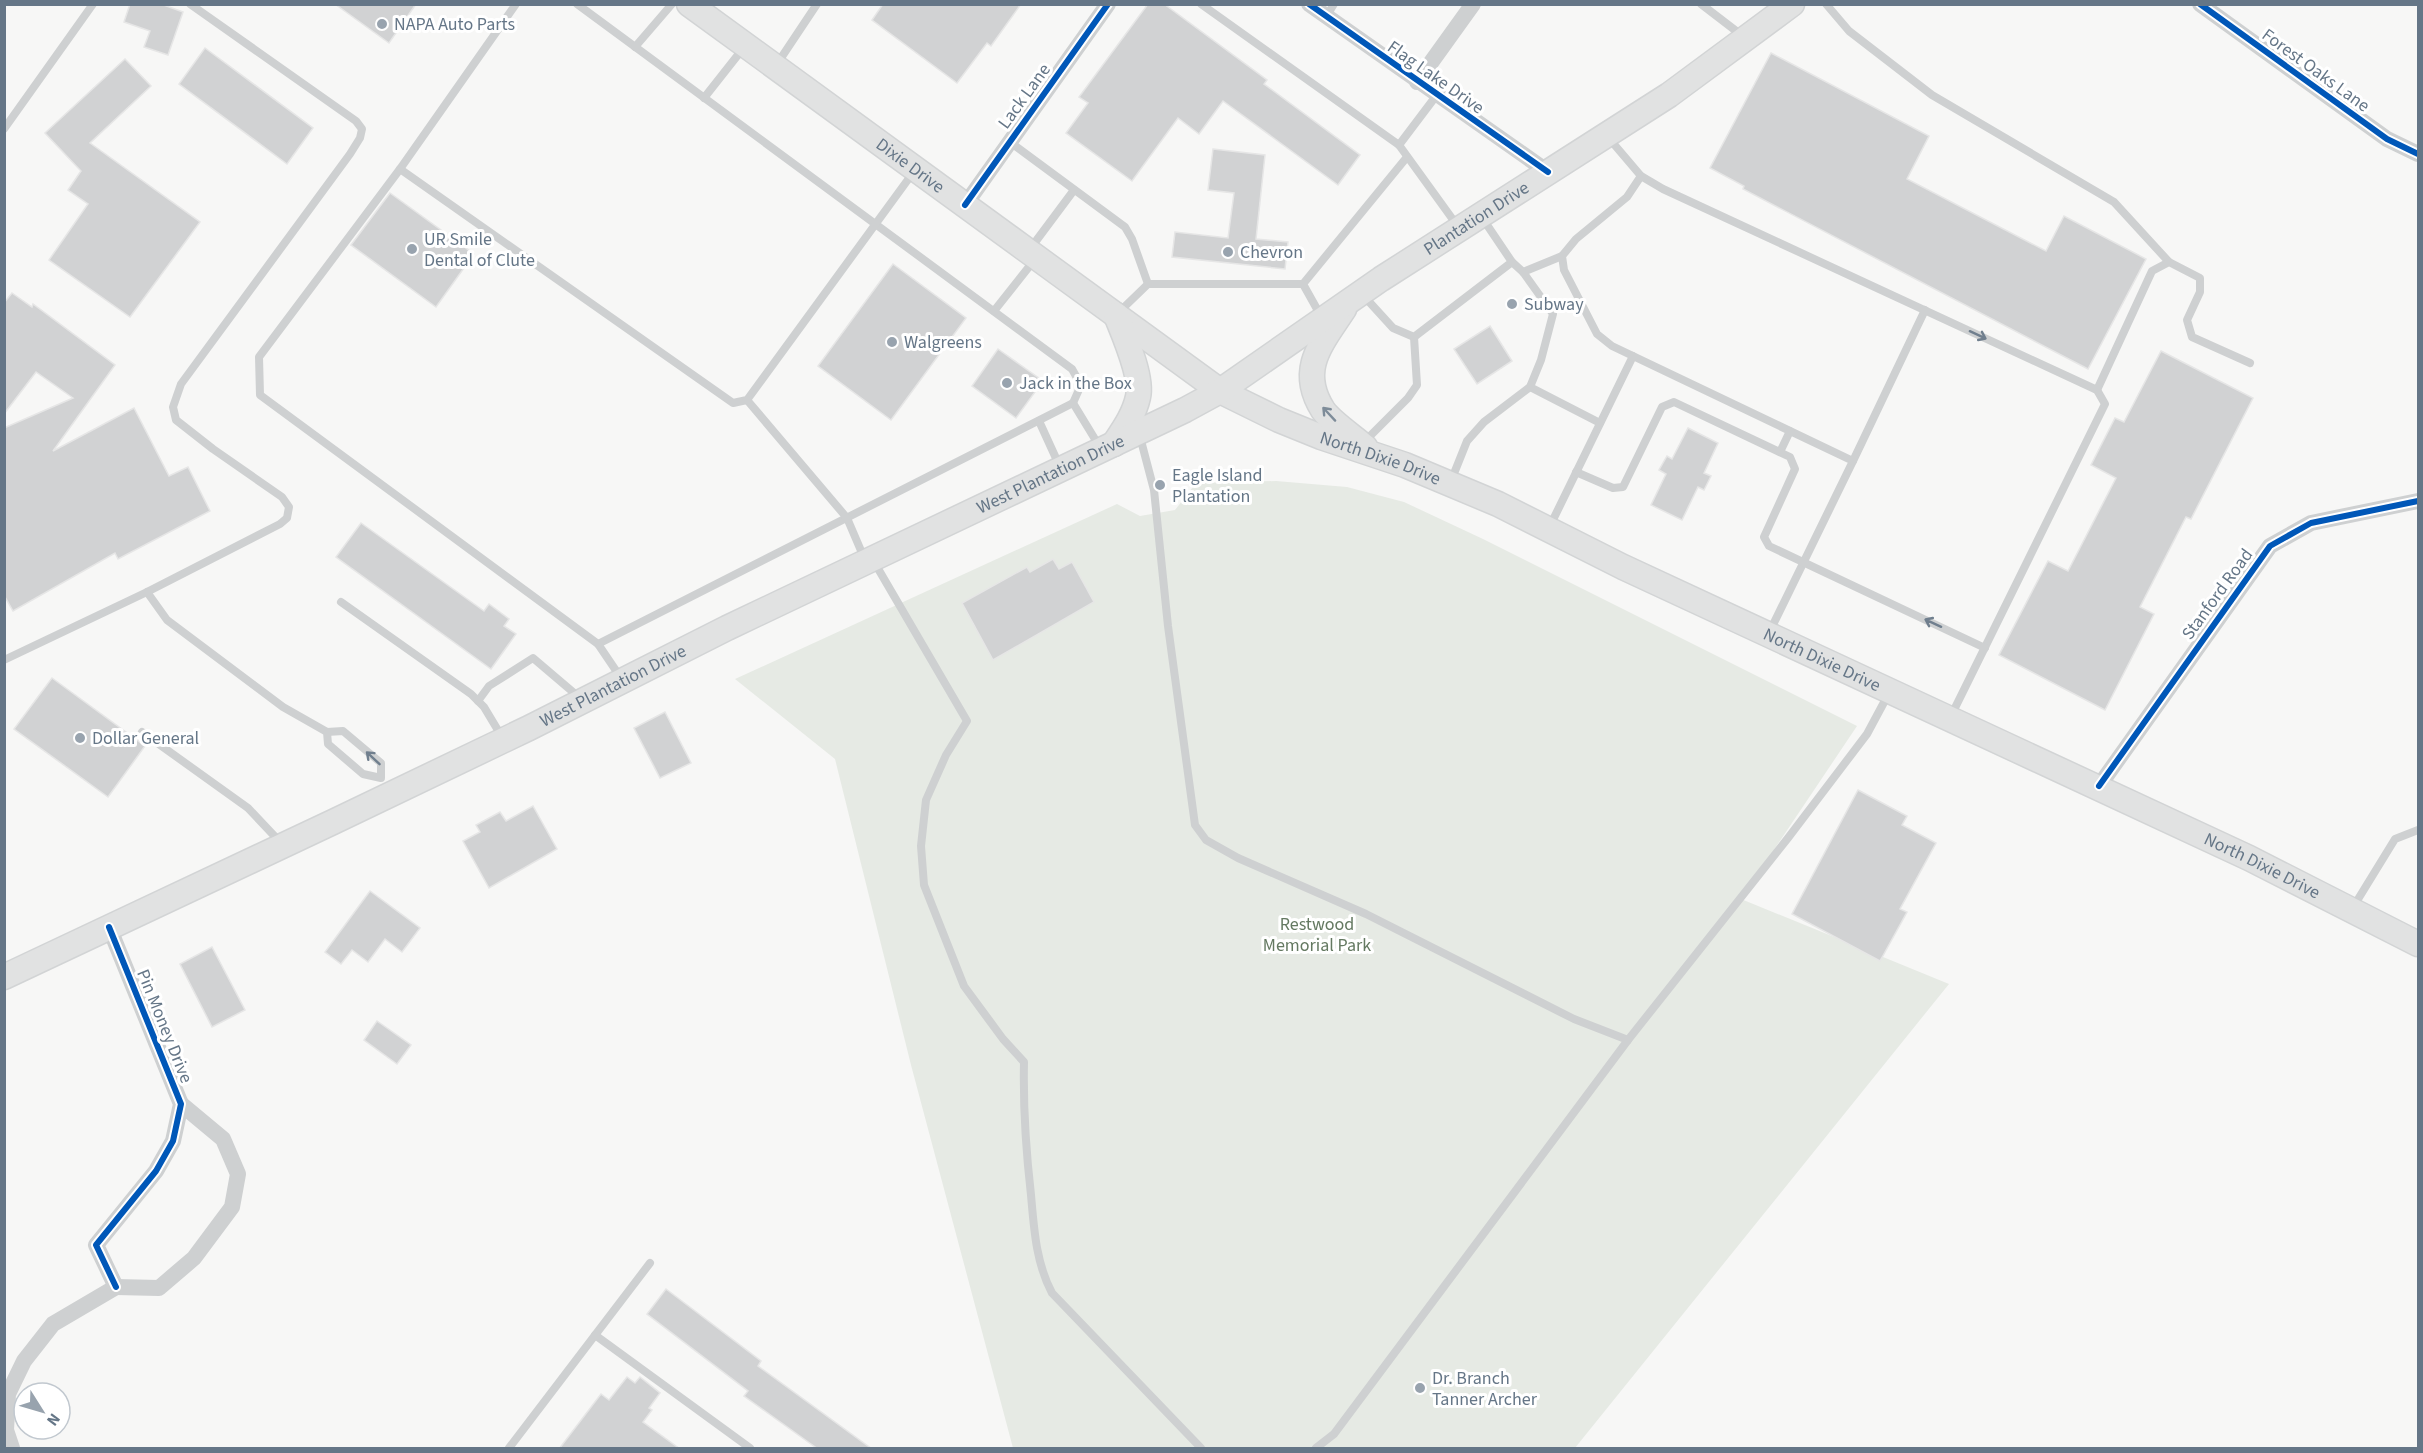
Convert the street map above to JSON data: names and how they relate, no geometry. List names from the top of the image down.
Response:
{
  "streets": {
    "main road": [
      "Dixie Drive",
      "Plantation Drive",
      "North Dixie Drive",
      "West Plantation Drive"
    ],
    "street": [
      "Forest Oaks Lane",
      "Flag Lake Drive",
      "Lack Lane",
      "Stanford Road",
      "Pin Money Drive"
    ]
  },
  "crossings": [
    ["Flag Lake Drive", "Plantation Drive"],
    ["Lack Lane", "Dixie Drive"],
    ["Dixie Drive", "Plantation Drive"],
    ["Dixie Drive", "North Dixie Drive"],
    ["Dixie Drive", "West Plantation Drive"],
    ["Plantation Drive", "North Dixie Drive"],
    ["Plantation Drive", "West Plantation Drive"],
    ["North Dixie Drive", "West Plantation Drive"],
    ["North Dixie Drive", "Stanford Road"],
    ["West Plantation Drive", "Pin Money Drive"]
  ],
  "parks": ["Restwood Memorial Park"],
  "places": [
    "NAPA Auto Parts",
    "UR Smile Dental of Clute",
    "Chevron",
    "Subway",
    "Walgreens",
    "Jack in the Box",
    "Eagle Island Plantation",
    "Dollar General",
    "Dr. Branch Tanner Archer"
  ],
  "north": "bottom right"
}
